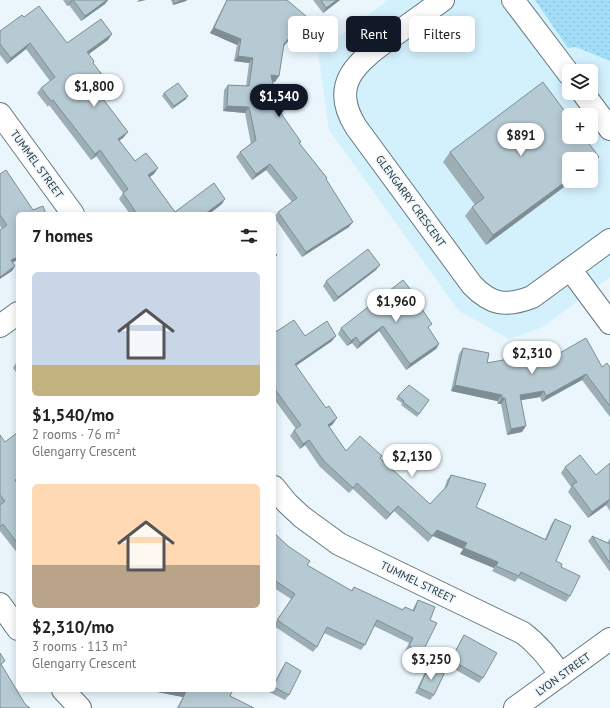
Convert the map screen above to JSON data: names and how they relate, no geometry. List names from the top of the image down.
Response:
{
  "streets": {
    "street": ["TUMMEL STREET", "GLENGARRY CRESCENT", "LYON STREET"]
  },
  "crossings": [
    ["TUMMEL STREET", "LYON STREET"]
  ],
  "page": {
    "chip": ["Buy", "Rent", "Filters"],
    "map_buttons": ["+", "−"],
    "price": [
      "$1,800",
      "$1,540",
      "$891",
      "$1,960",
      "$2,310",
      "$2,130",
      "$3,250"
    ],
    "heading": "7 homes",
    "list": [
      {
        "name": "$1,540/mo",
        "note": "2 rooms · 76 m² · Glengarry Crescent"
      },
      {
        "name": "$2,310/mo",
        "note": "3 rooms · 113 m² · Glengarry Crescent"
      }
    ]
  }
}
